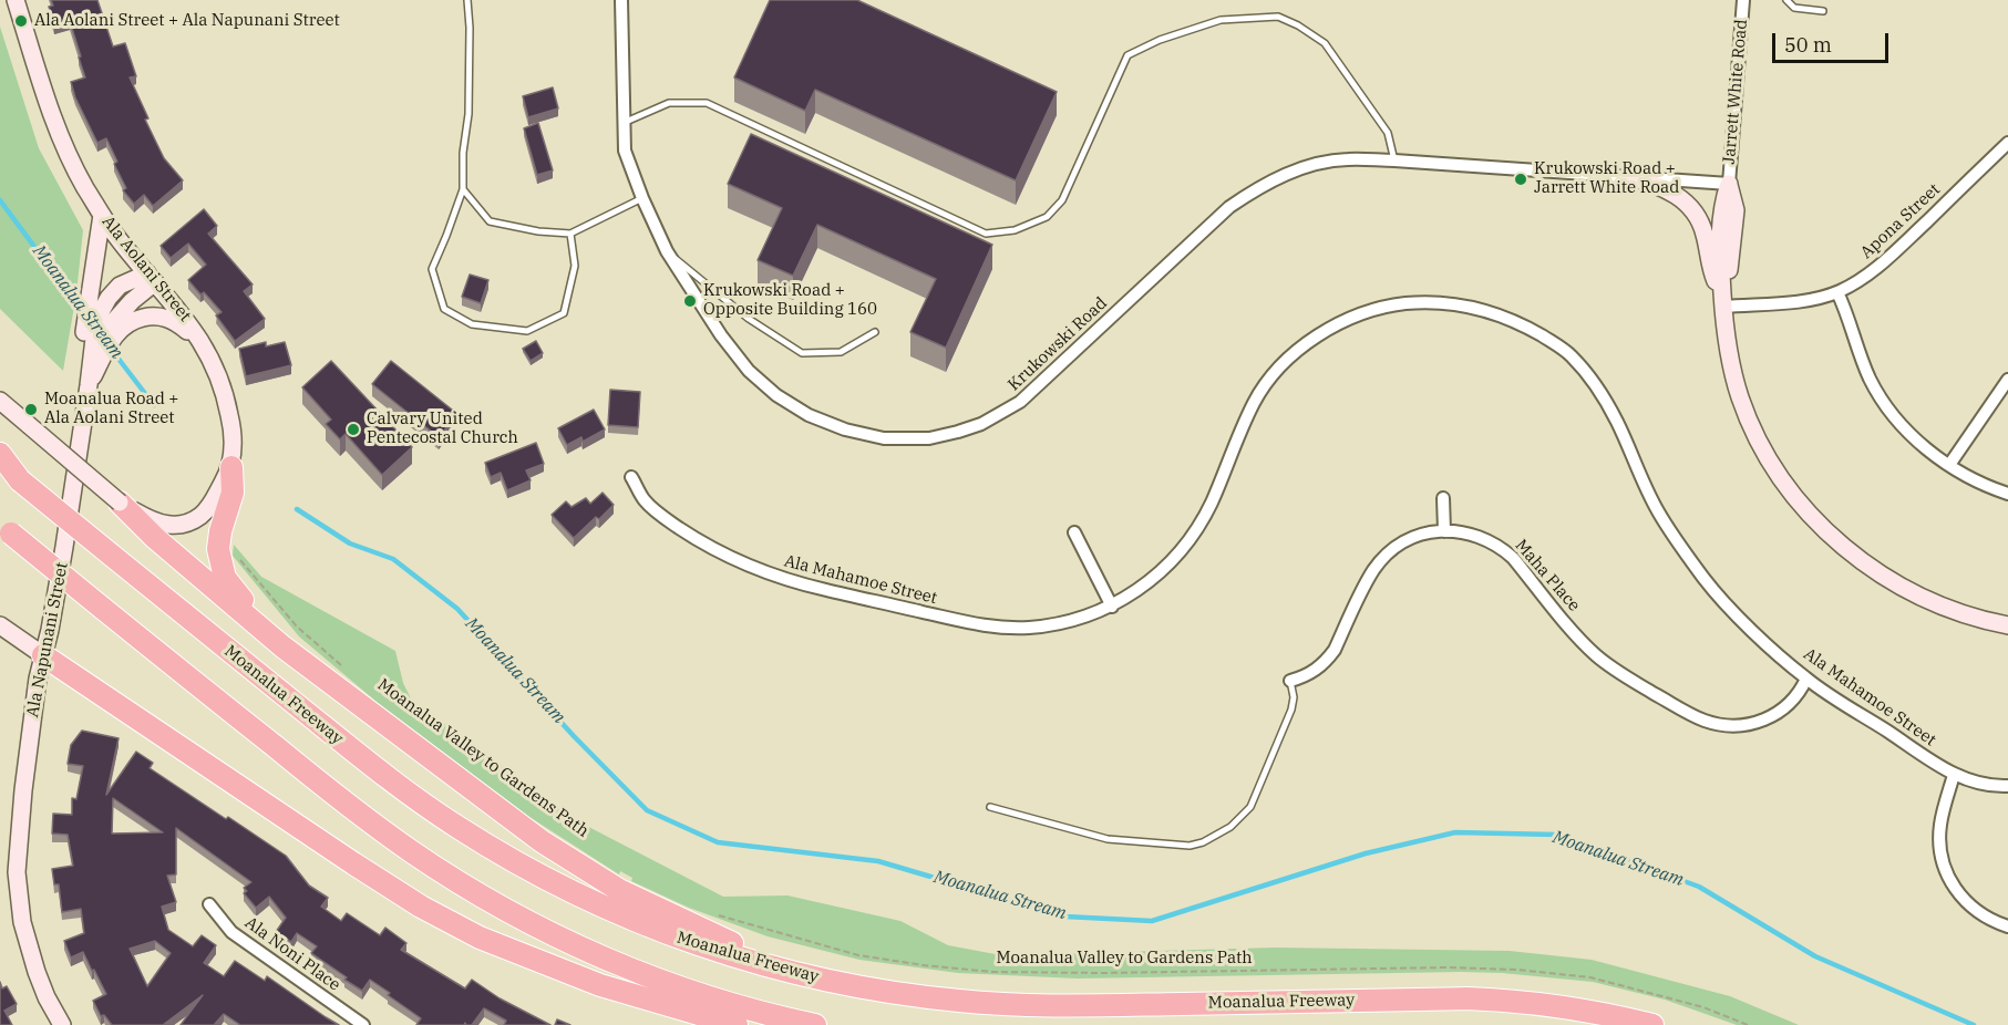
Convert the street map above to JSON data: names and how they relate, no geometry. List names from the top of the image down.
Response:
{
  "streets": {
    "highway": ["Moanalua Freeway"],
    "street": [
      "Jarrett White Road",
      "Apona Street",
      "Ala Aolani Street",
      "Krukowski Road",
      "Maha Place",
      "Ala Mahamoe Street",
      "Ala Napunani Street",
      "Ala Noni Place"
    ],
    "path": ["Moanalua Valley to Gardens Path"]
  },
  "crossings": [
    ["Jarrett White Road", "Apona Street"],
    ["Jarrett White Road", "Krukowski Road"],
    ["Ala Aolani Street", "Ala Napunani Street"],
    ["Maha Place", "Ala Mahamoe Street"]
  ],
  "water": ["Moanalua Stream"],
  "places": [
    "Ala Aolani Street + Ala Napunani Street",
    "Krukowski Road + Jarrett White Road",
    "Krukowski Road + Opposite Building 160",
    "Moanalua Road + Ala Aolani Street",
    "Calvary United Pentecostal Church"
  ],
  "scale_bar": "50 m"
}
